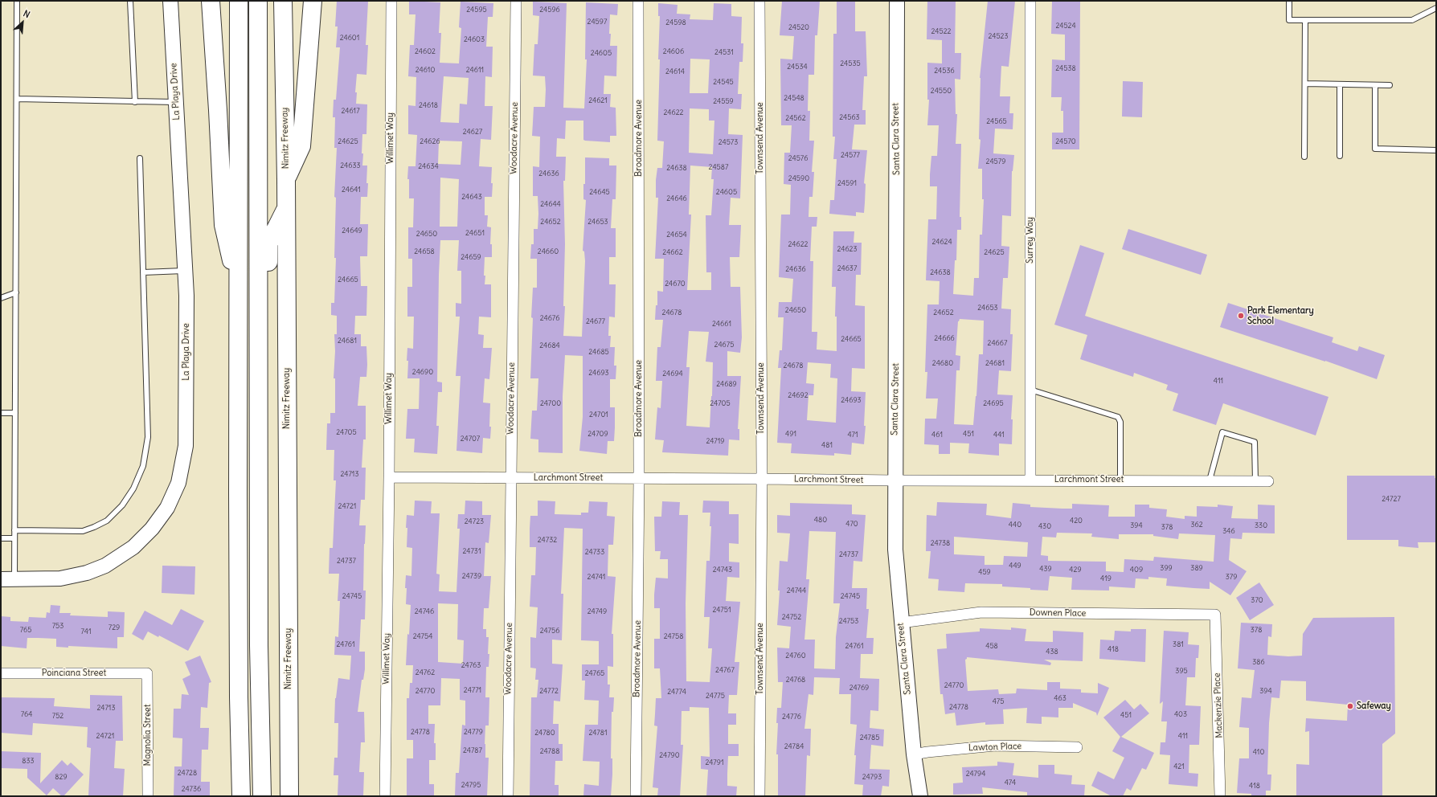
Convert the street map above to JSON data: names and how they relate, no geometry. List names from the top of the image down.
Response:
{
  "streets": {
    "highway": ["Nimitz Freeway"],
    "main road": ["La Playa Drive", "Santa Clara Street"],
    "street": [
      "Willimet Way",
      "Woodacre Avenue",
      "Broadmore Avenue",
      "Townsend Avenue",
      "Surrey Way",
      "Larchmont Street",
      "Downen Place",
      "Poinciana Street",
      "Mackenzie Place",
      "Magnolia Street",
      "Lawton Place"
    ]
  },
  "crossings": [
    ["Willimet Way", "Larchmont Street"],
    ["Woodacre Avenue", "Larchmont Street"],
    ["Broadmore Avenue", "Larchmont Street"],
    ["Townsend Avenue", "Larchmont Street"],
    ["Santa Clara Street", "Larchmont Street"],
    ["Santa Clara Street", "Downen Place"],
    ["Santa Clara Street", "Lawton Place"],
    ["Surrey Way", "Larchmont Street"],
    ["Downen Place", "Mackenzie Place"],
    ["Poinciana Street", "Magnolia Street"]
  ],
  "places": ["Park Elementary School", "Safeway"],
  "house_numbers": [
    "24595",
    "24596",
    "24597",
    "24598",
    "24524",
    "24520",
    "24522",
    "24523",
    "24601",
    "24603",
    "24602",
    "24606",
    "24531",
    "24605",
    "24535",
    "24534",
    "24538",
    "24610",
    "24611",
    "24536",
    "24614",
    "24545",
    "24550",
    "24548",
    "24621",
    "24559",
    "24618",
    "24617",
    "24622",
    "24563",
    "24562",
    "24565",
    "24627",
    "24625",
    "24626",
    "24570",
    "24573",
    "24577",
    "24576",
    "24579",
    "24633",
    "24634",
    "24587",
    "24638",
    "24636",
    "24590",
    "24591",
    "24641",
    "24645",
    "24605",
    "24643",
    "24646",
    "24644",
    "24652",
    "24653",
    "24649",
    "24651",
    "24650",
    "24654",
    "24624",
    "24622",
    "24623",
    "24658",
    "24660",
    "24662",
    "24625",
    "24659",
    "24637",
    "24636",
    "24638",
    "24665",
    "24670",
    "24653",
    "24650",
    "24678",
    "24652",
    "24676",
    "24677",
    "24661",
    "24666",
    "24665",
    "24681",
    "24667",
    "24675",
    "24684",
    "24685",
    "24680",
    "24681",
    "24678",
    "24690",
    "24693",
    "24694",
    "411",
    "24689",
    "24692",
    "24693",
    "24700",
    "24705",
    "24695",
    "24701",
    "24705",
    "24709",
    "491",
    "451",
    "471",
    "461",
    "441",
    "24707",
    "24719",
    "481",
    "24713",
    "24727",
    "24721",
    "480",
    "420",
    "24723",
    "470",
    "440",
    "362",
    "394",
    "330",
    "430",
    "378",
    "346",
    "24732",
    "24738",
    "24731",
    "24733",
    "24737",
    "24737",
    "449",
    "399",
    "389",
    "439",
    "24743",
    "429",
    "409",
    "459",
    "24739",
    "24741",
    "379",
    "419",
    "24744",
    "24745",
    "24745",
    "370",
    "24751",
    "24746",
    "24749",
    "24752",
    "24753",
    "753",
    "729",
    "765",
    "378",
    "24756",
    "741",
    "24754",
    "24758",
    "24761",
    "381",
    "24761",
    "458",
    "418",
    "438",
    "24760",
    "386",
    "24763",
    "24767",
    "395",
    "24762",
    "24765",
    "24768",
    "24770",
    "24769",
    "24771",
    "24770",
    "24772",
    "394",
    "24774",
    "24775",
    "463",
    "475",
    "24778",
    "24713",
    "764",
    "403",
    "451",
    "752",
    "24776",
    "24778",
    "24779",
    "24780",
    "24781",
    "24721",
    "411",
    "24785",
    "24784",
    "24787",
    "24788",
    "410",
    "24790",
    "833",
    "24791",
    "421",
    "24728",
    "24794",
    "829",
    "24793",
    "474",
    "24795",
    "418",
    "24736"
  ],
  "north": "top right"
}
